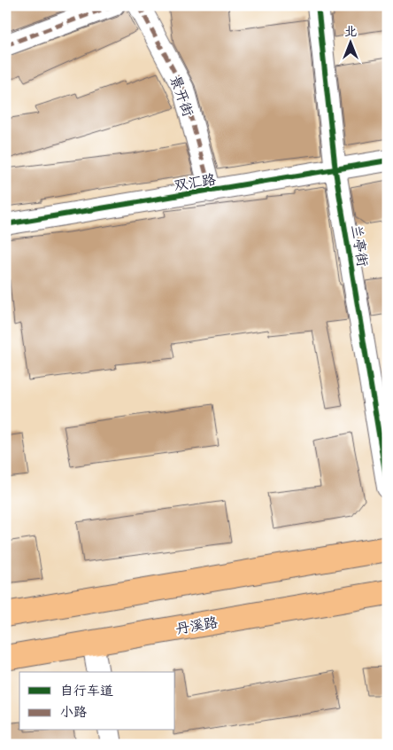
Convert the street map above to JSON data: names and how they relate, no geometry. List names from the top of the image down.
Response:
{
  "streets": {
    "main road": ["丹溪路"],
    "street": ["景开街", "双汇路", "兰亭街"]
  },
  "crossings": [
    ["景开街", "双汇路"],
    ["双汇路", "兰亭街"]
  ],
  "legend": ["自行车道", "小路"],
  "north": "top"
}
